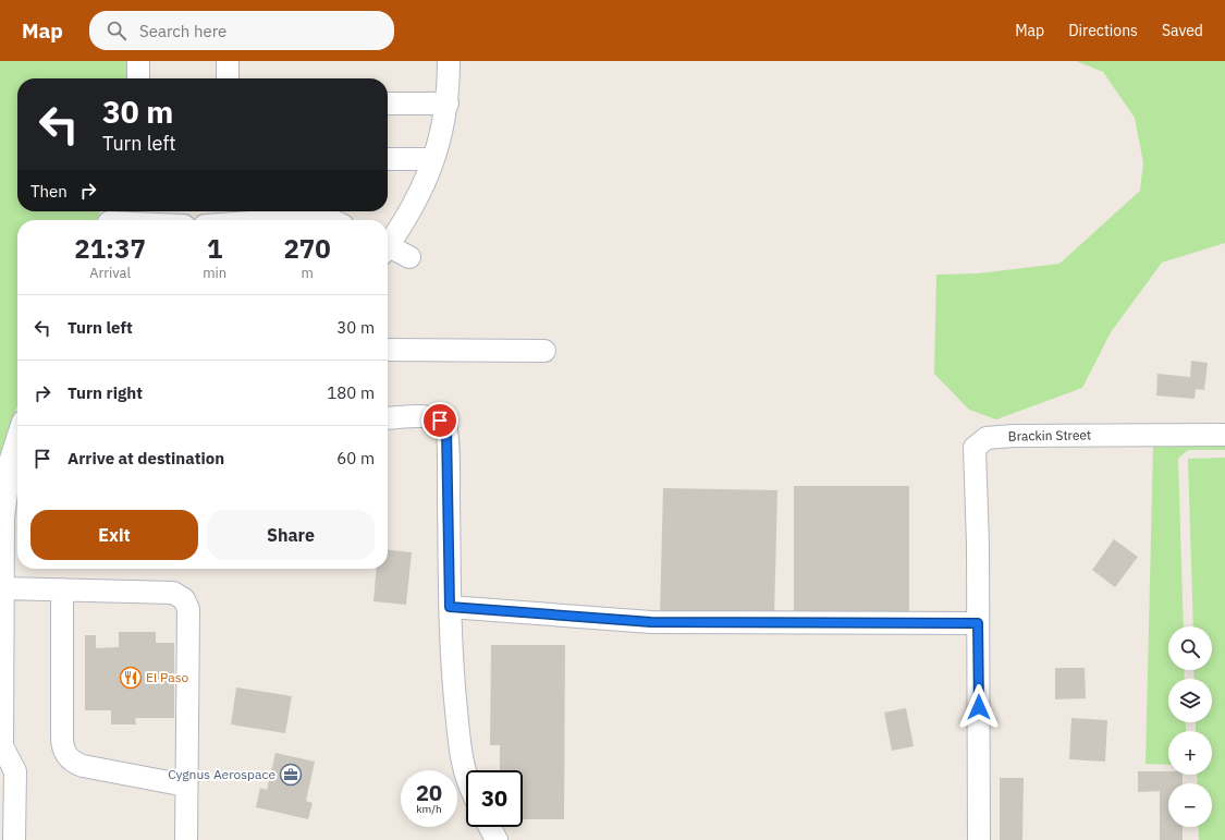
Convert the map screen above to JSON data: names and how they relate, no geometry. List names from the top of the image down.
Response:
{
  "streets": {
    "street": ["Brackin Street"]
  },
  "places": {
    "restaurant": ["El Paso"],
    "office": ["Cygnus Aerospace"]
  },
  "page": {
    "header": "Map",
    "search": "Search here",
    "nav": ["Map", "Directions", "Saved"],
    "turn": ["30 m", "Turn left"],
    "then": "Then",
    "eta": [
      "21:37",
      "Arrival",
      "1",
      "min",
      "270",
      "m"
    ],
    "list": [
      {
        "name": "Turn left",
        "value": "30 m"
      },
      {
        "name": "Turn right",
        "value": "180 m"
      },
      {
        "name": "Arrive at destination",
        "value": "60 m"
      }
    ],
    "buttons": ["Exit", "Share"],
    "map_buttons": ["+", "−"],
    "speed": "20 km/h",
    "limit": "30"
  }
}
